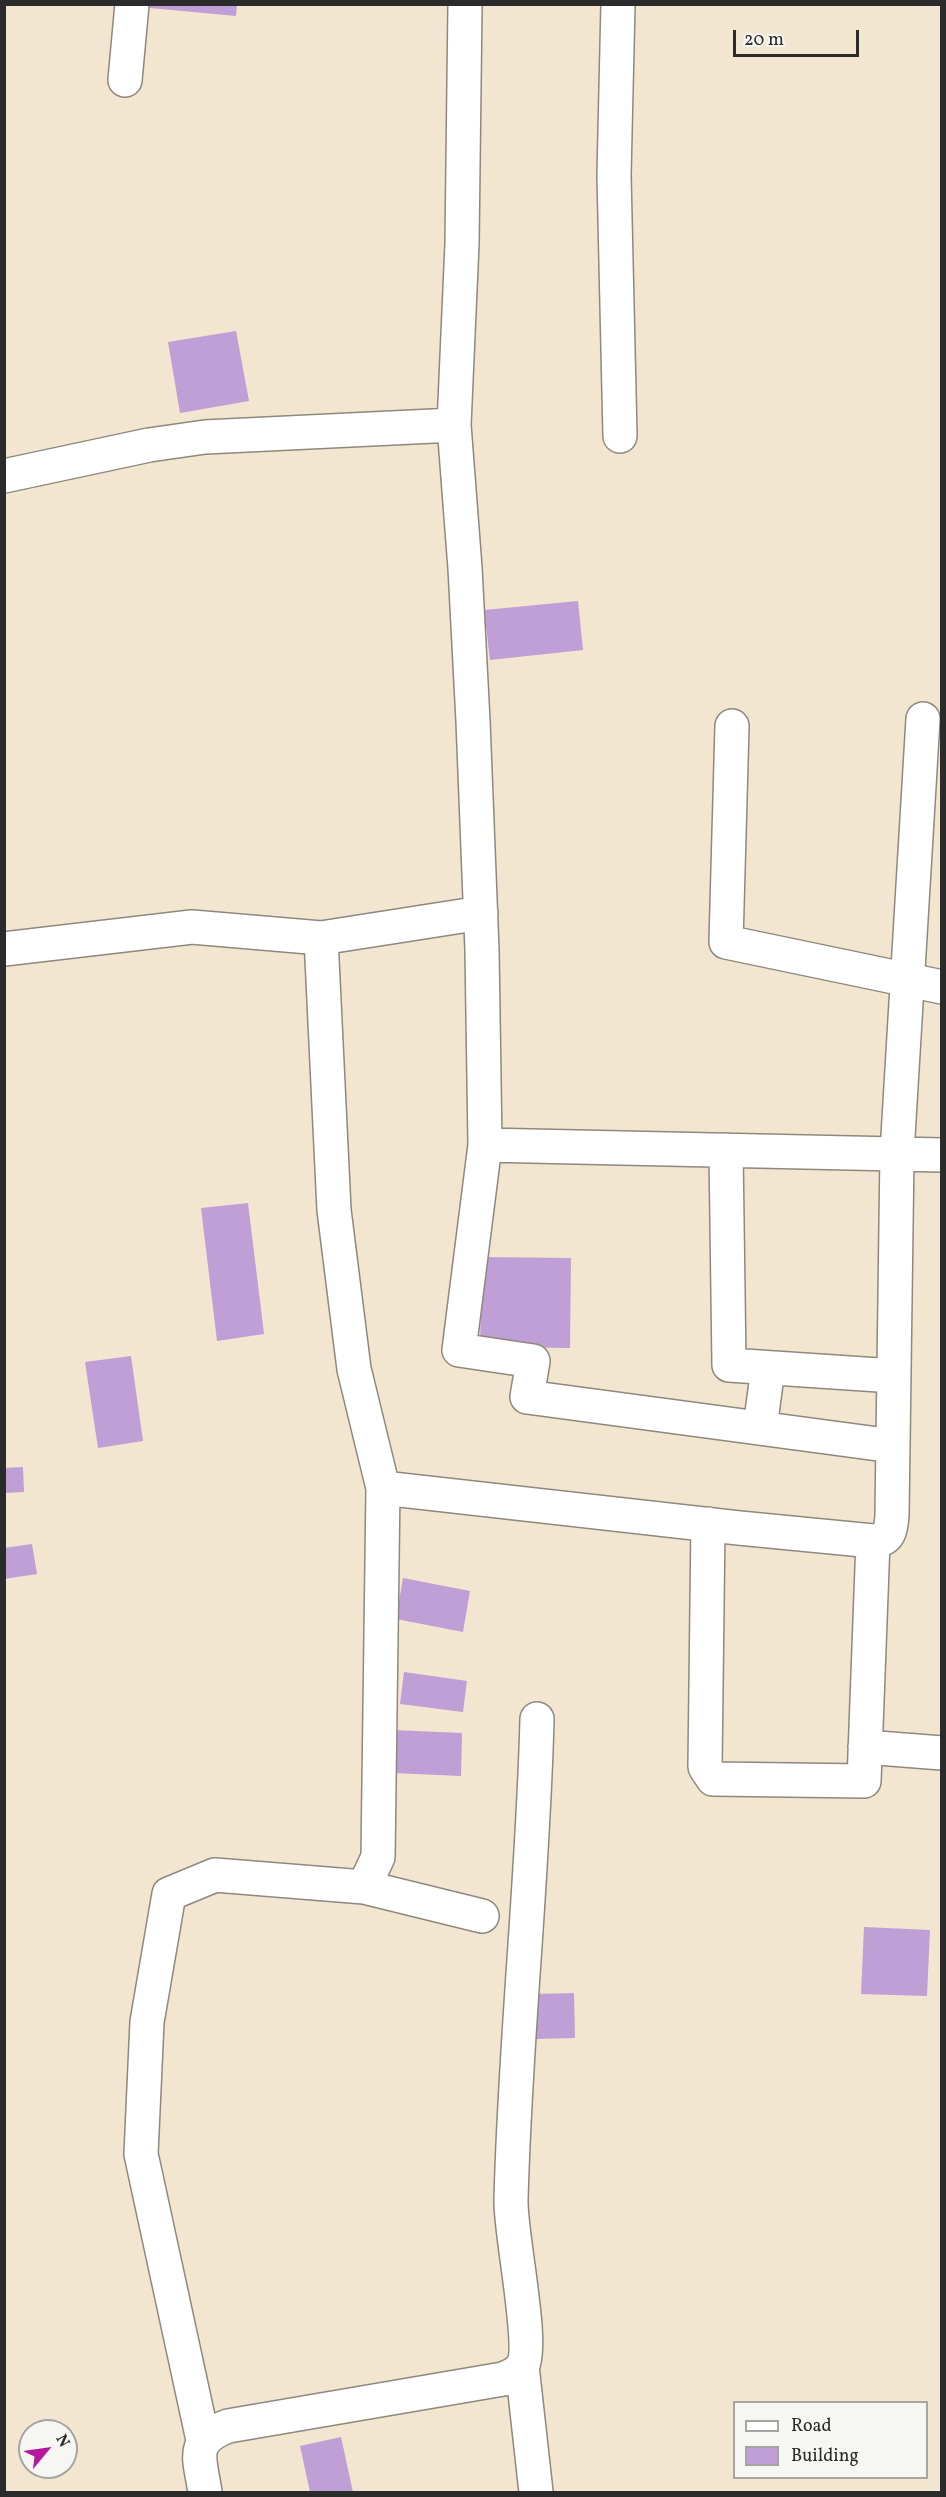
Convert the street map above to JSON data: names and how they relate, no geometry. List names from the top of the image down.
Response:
{
  "legend": ["Road", "Building"],
  "scale_bar": "20 m",
  "north": "top right"
}
